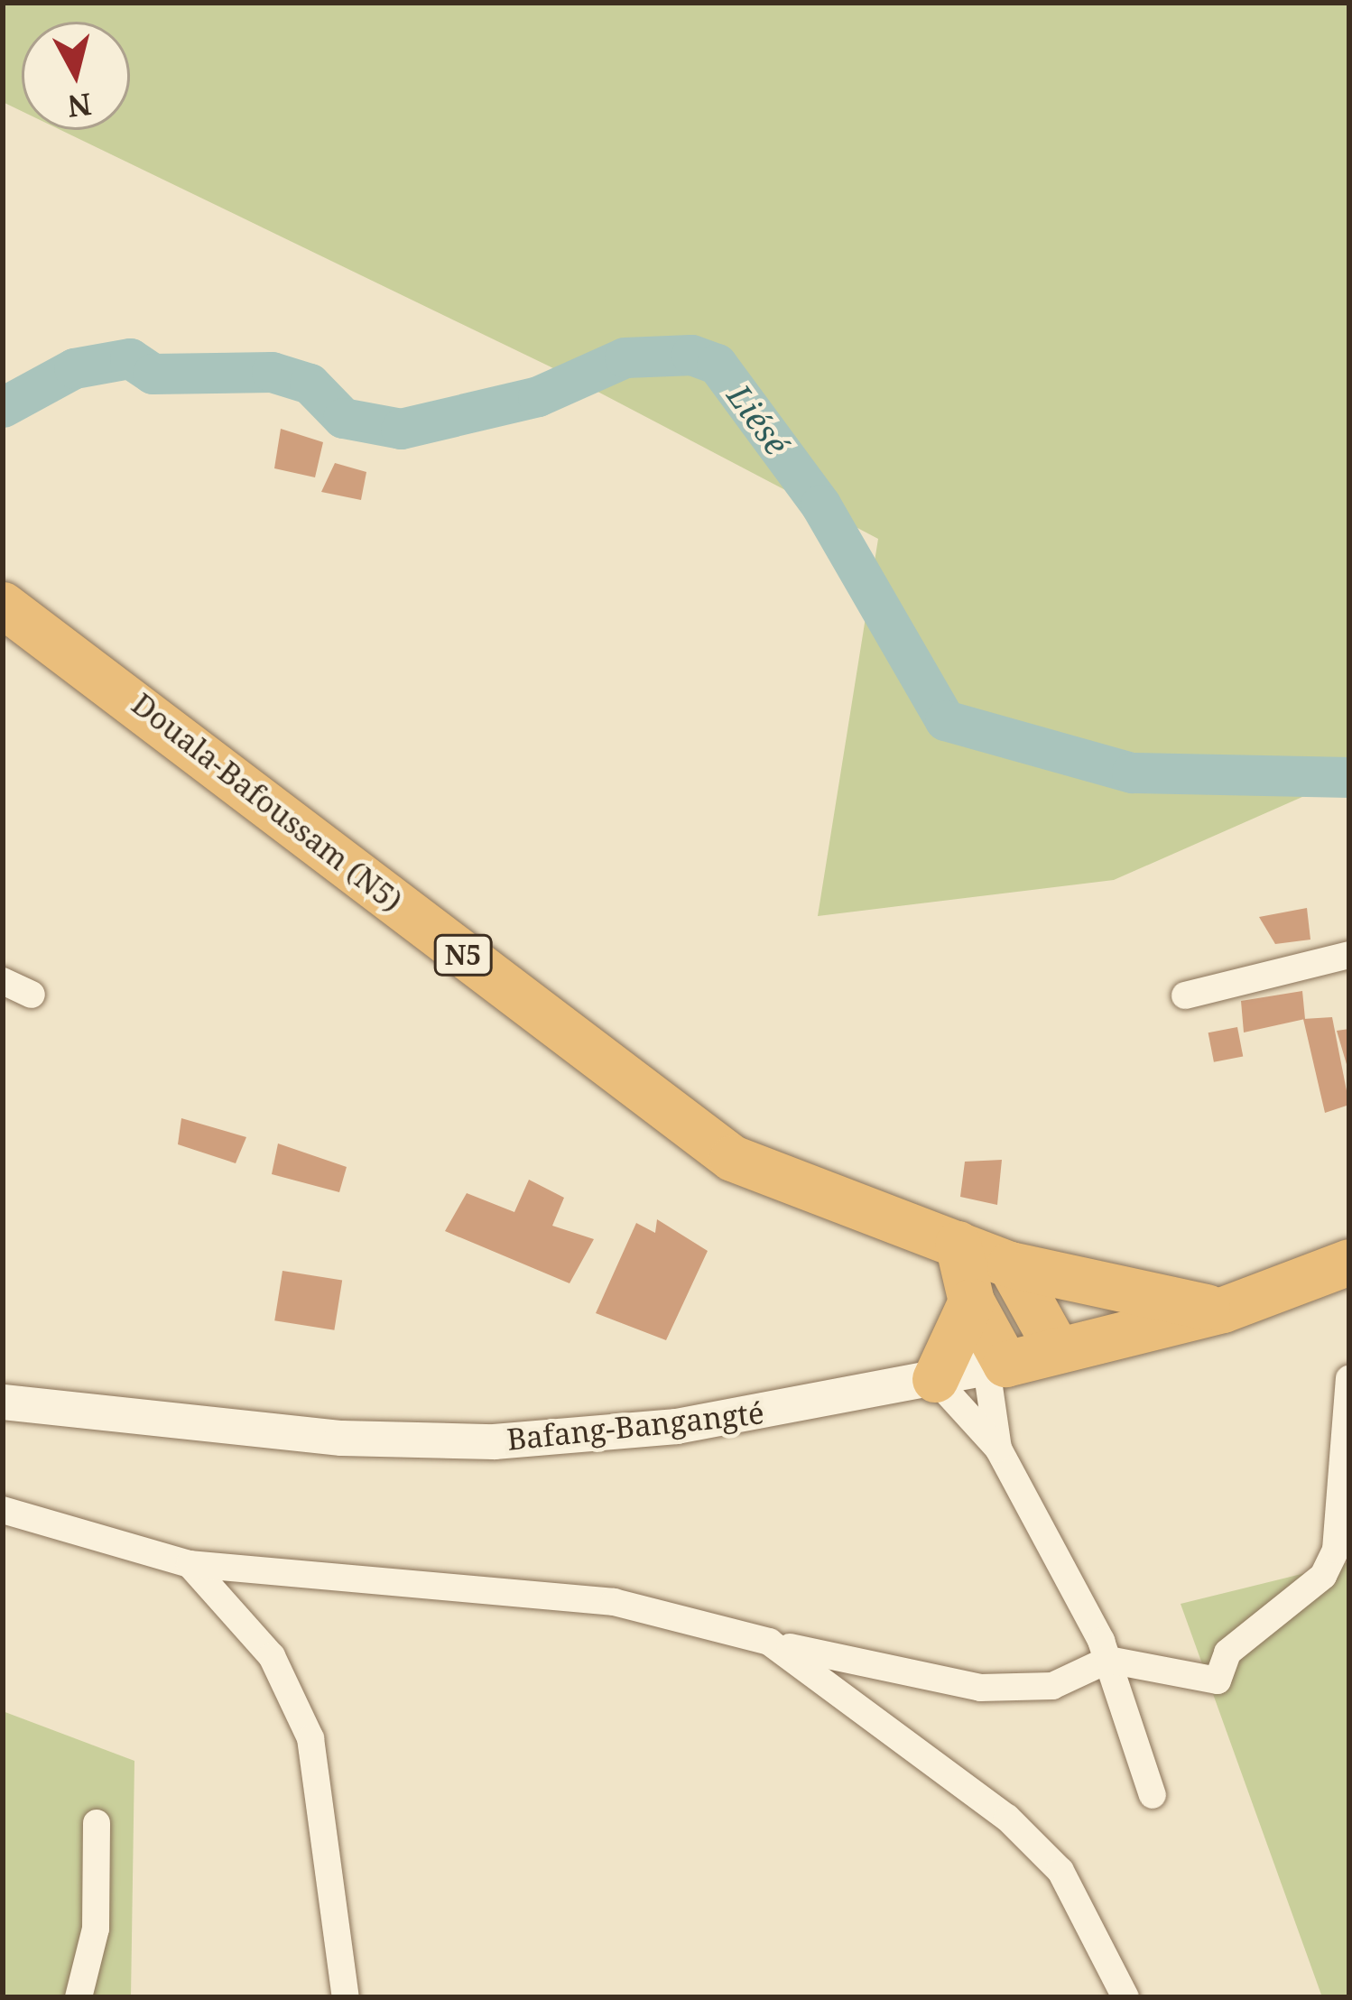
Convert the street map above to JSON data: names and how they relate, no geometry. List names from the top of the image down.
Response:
{
  "streets": {
    "highway": ["Douala-Bafoussam (N5)", "N5"],
    "street": ["Bafang-Bangangté"]
  },
  "water": ["Liésé"],
  "north": "bottom"
}
